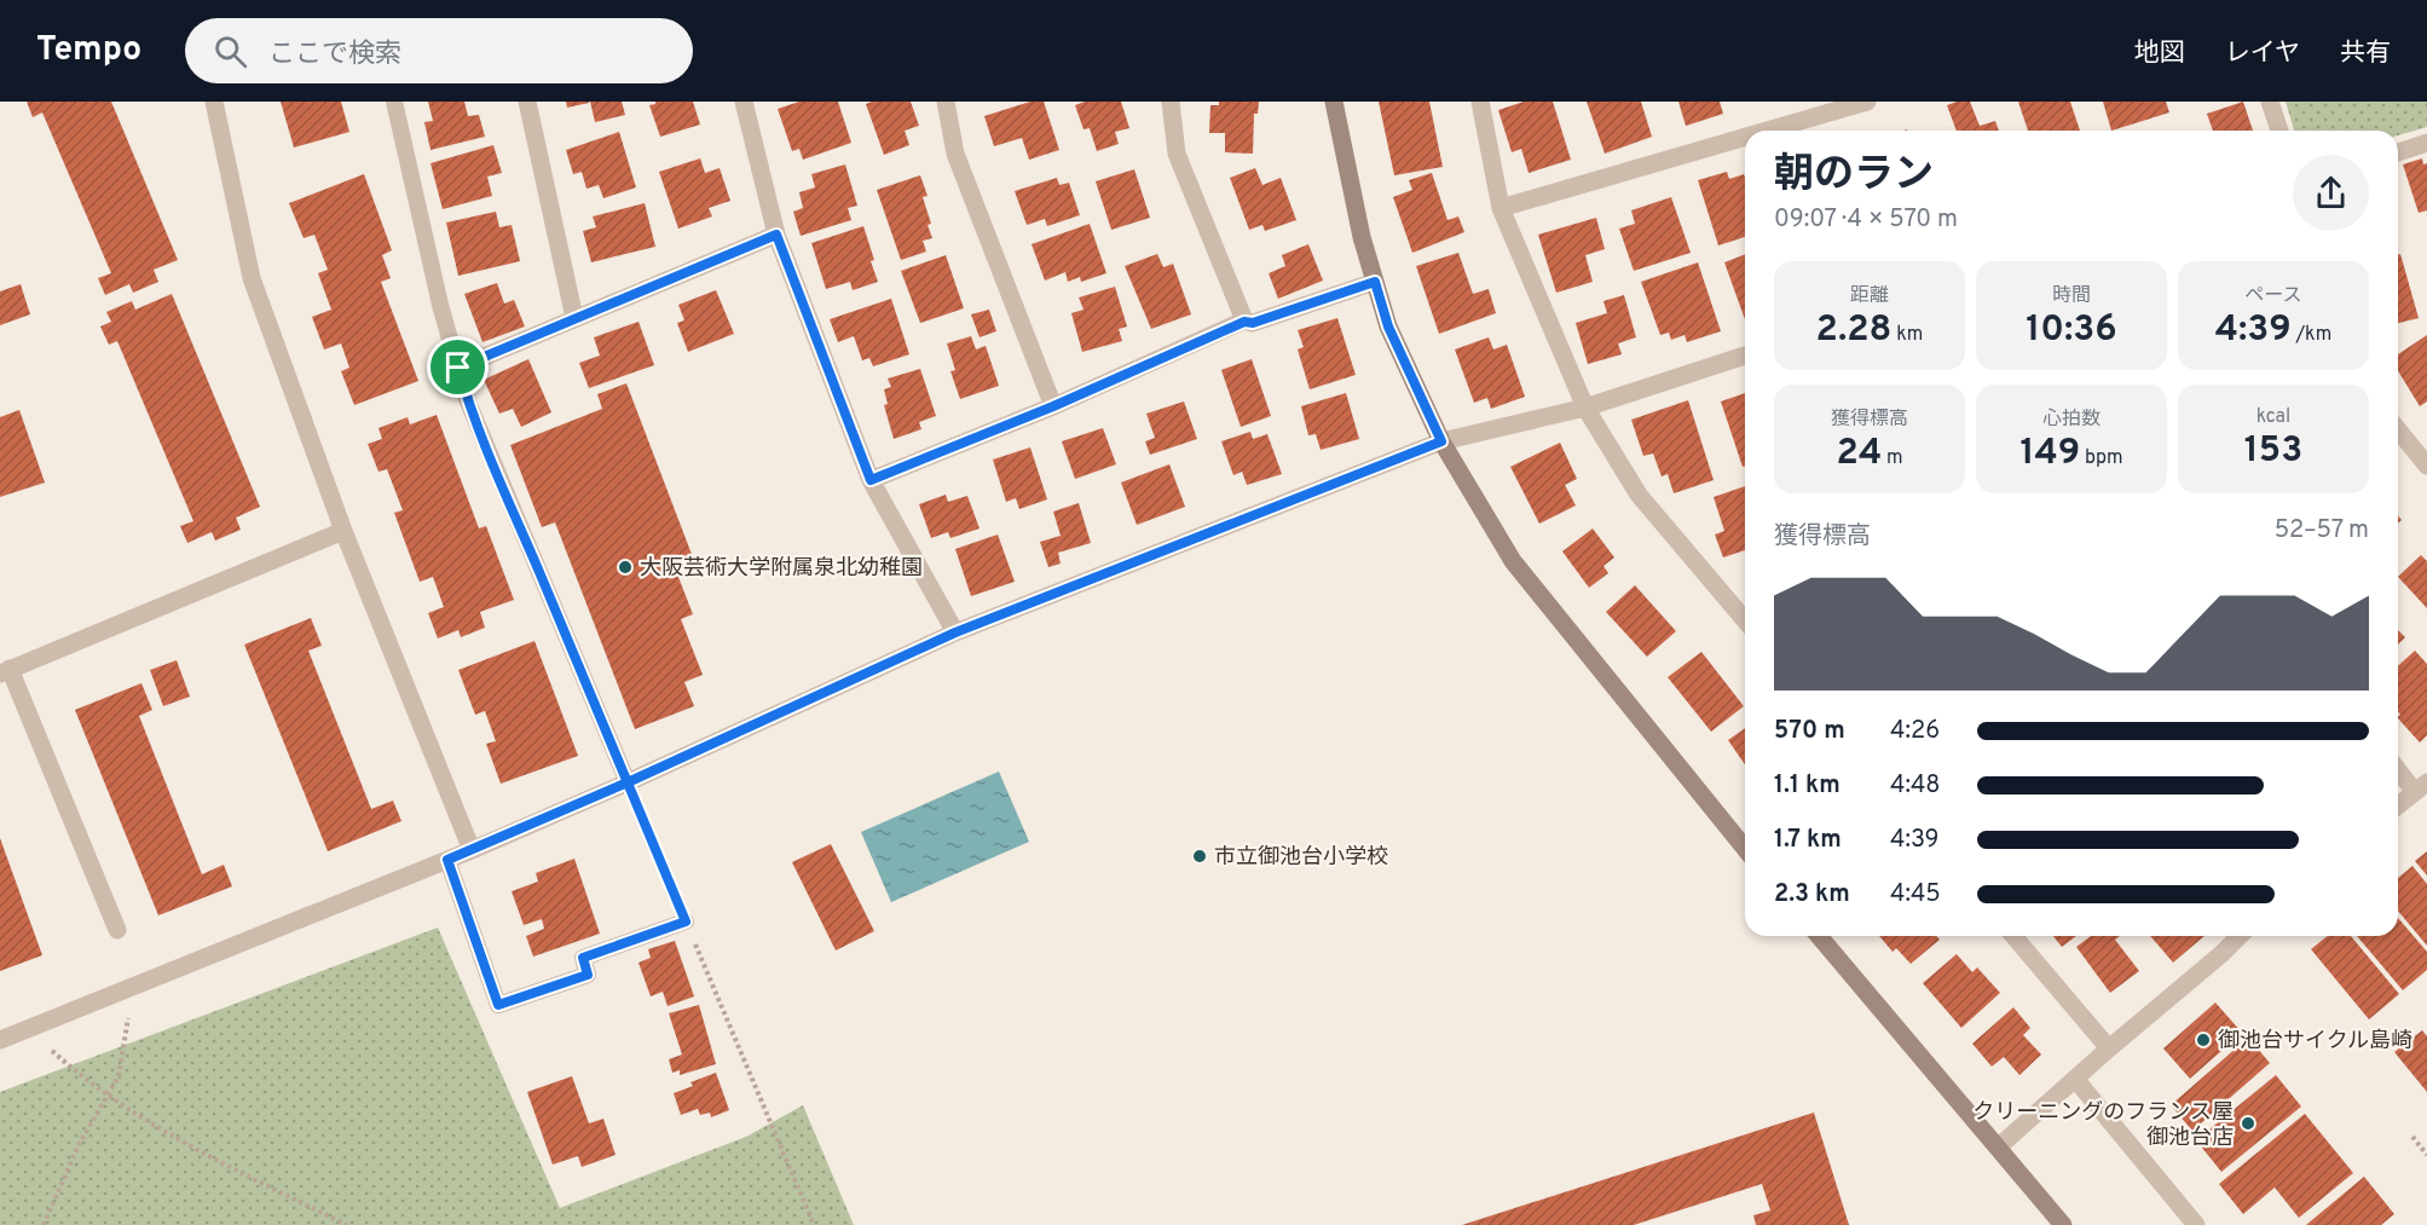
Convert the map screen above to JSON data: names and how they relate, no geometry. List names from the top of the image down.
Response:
{
  "places": [
    "大阪芸術大学附属泉北幼稚園",
    "市立御池台小学校",
    "御池台サイクル島崎",
    "クリーニングのフランス屋 御池台店"
  ],
  "page": {
    "header": "Tempo",
    "search": "ここで検索",
    "nav": ["地図", "レイヤ", "共有"],
    "heading": ["朝のラン", "09:07 · 4 × 570 m"],
    "stats": [
      ["距離", "2.28 km"],
      ["時間", "10:36"],
      ["ペース", "4:39 /km"],
      ["獲得標高", "24 m"],
      ["心拍数", "149 bpm"],
      ["kcal", "153"]
    ],
    "chart": ["獲得標高", "52–57 m"],
    "list": [
      {
        "name": "570 m",
        "note": "4:26"
      },
      {
        "name": "1.1 km",
        "note": "4:48"
      },
      {
        "name": "1.7 km",
        "note": "4:39"
      },
      {
        "name": "2.3 km",
        "note": "4:45"
      }
    ]
  }
}
